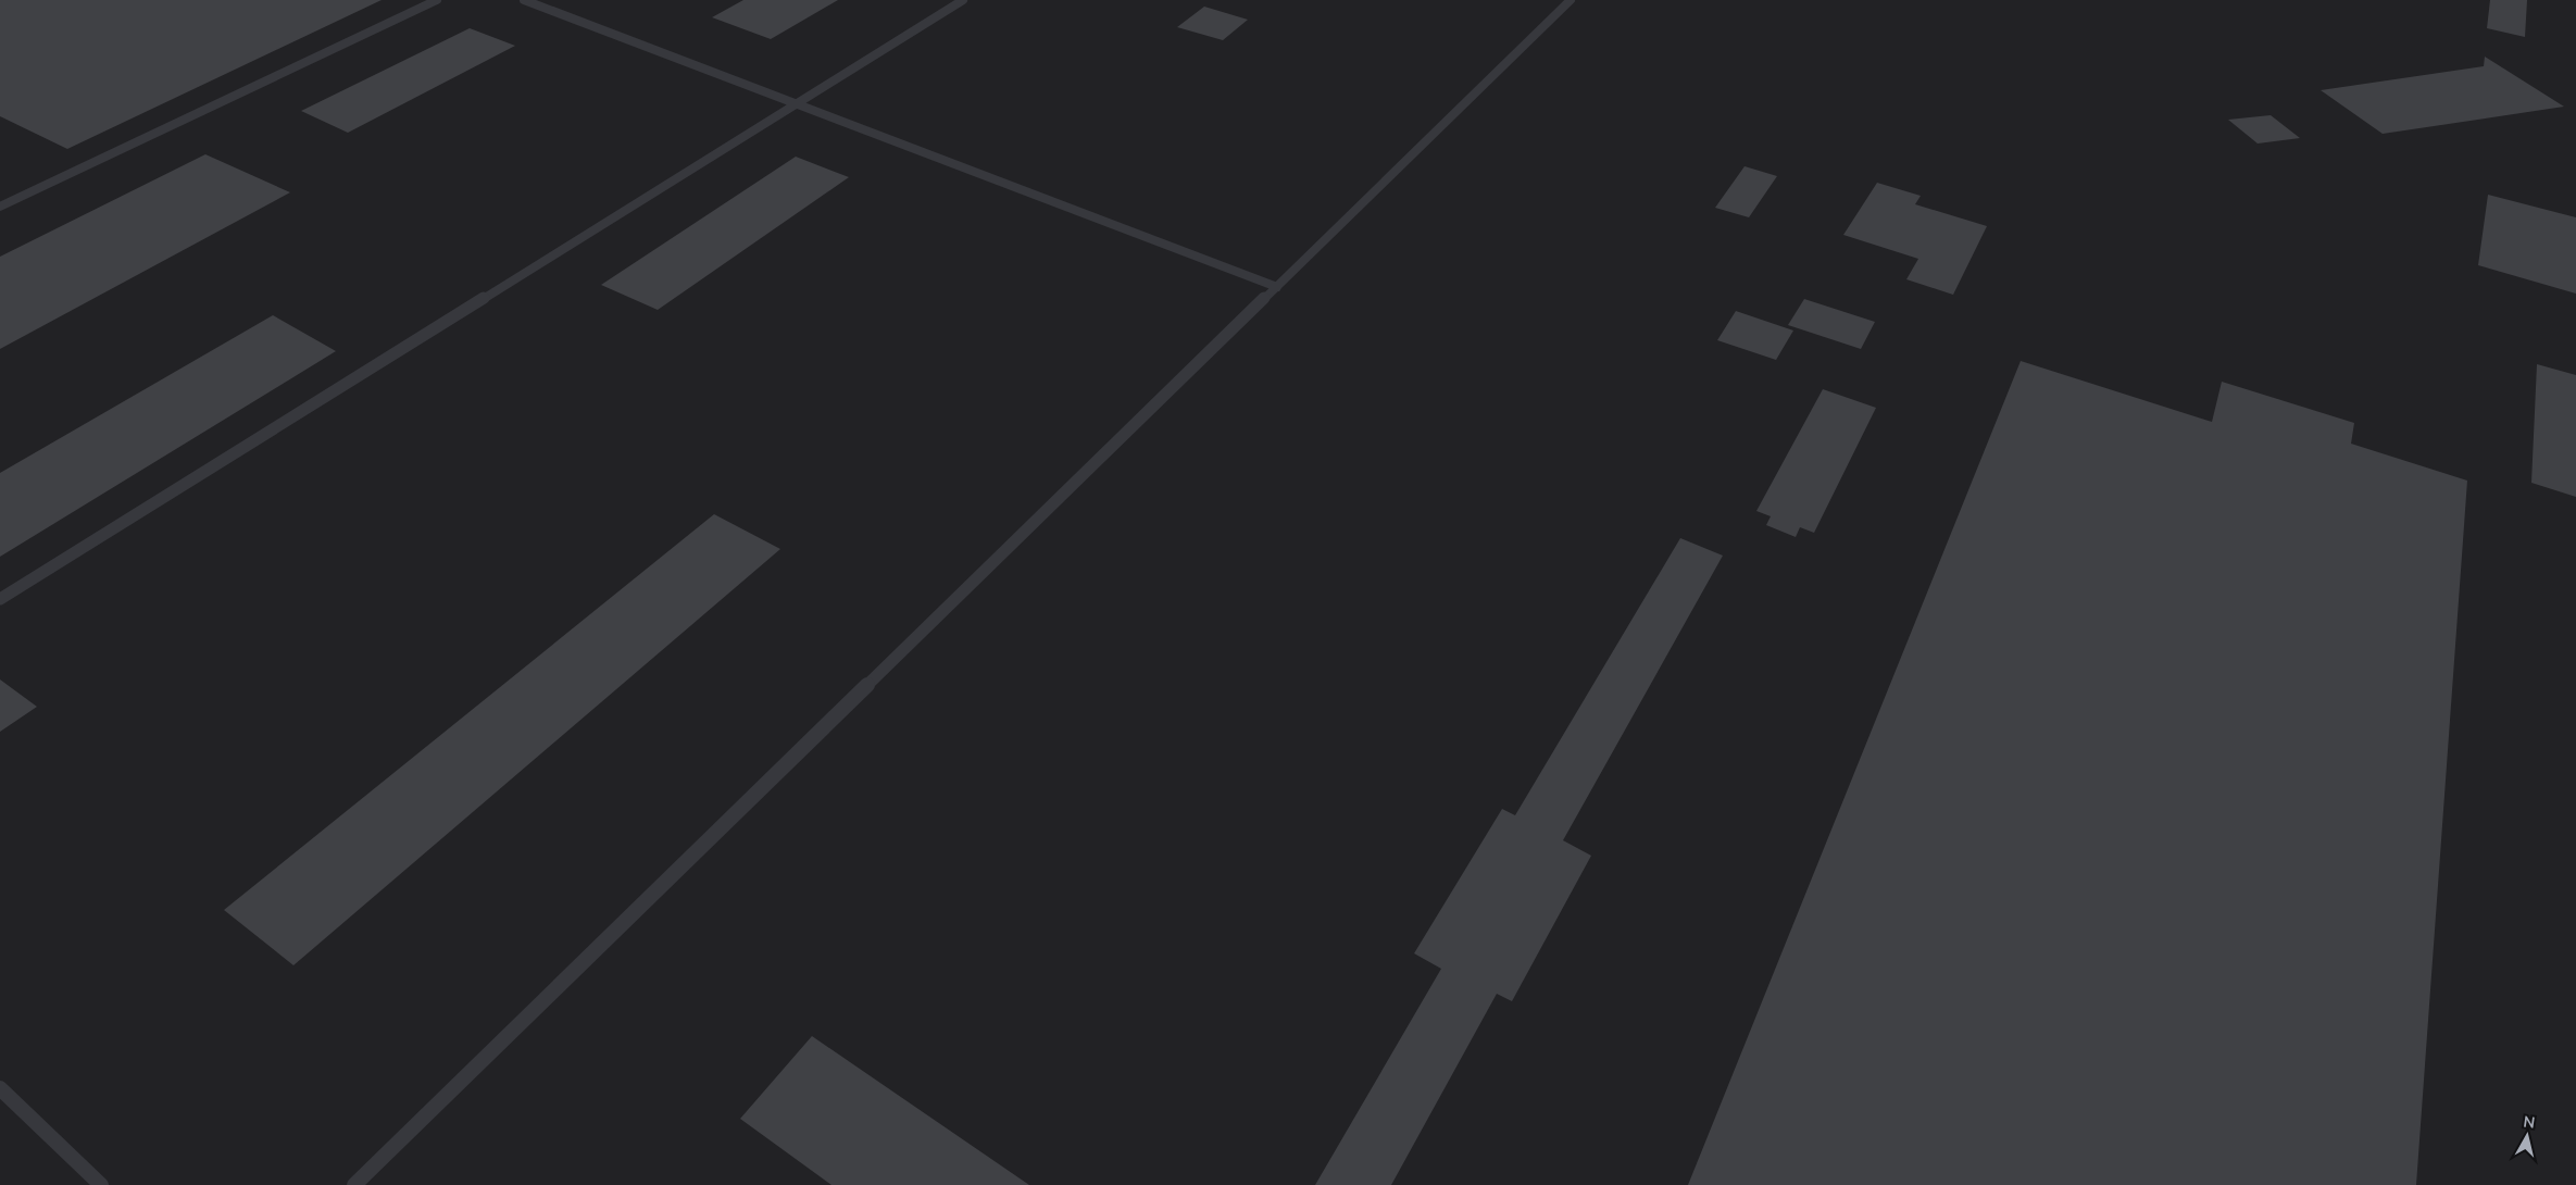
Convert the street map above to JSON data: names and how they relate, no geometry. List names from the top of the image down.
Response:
{
  "north": "top"
}
